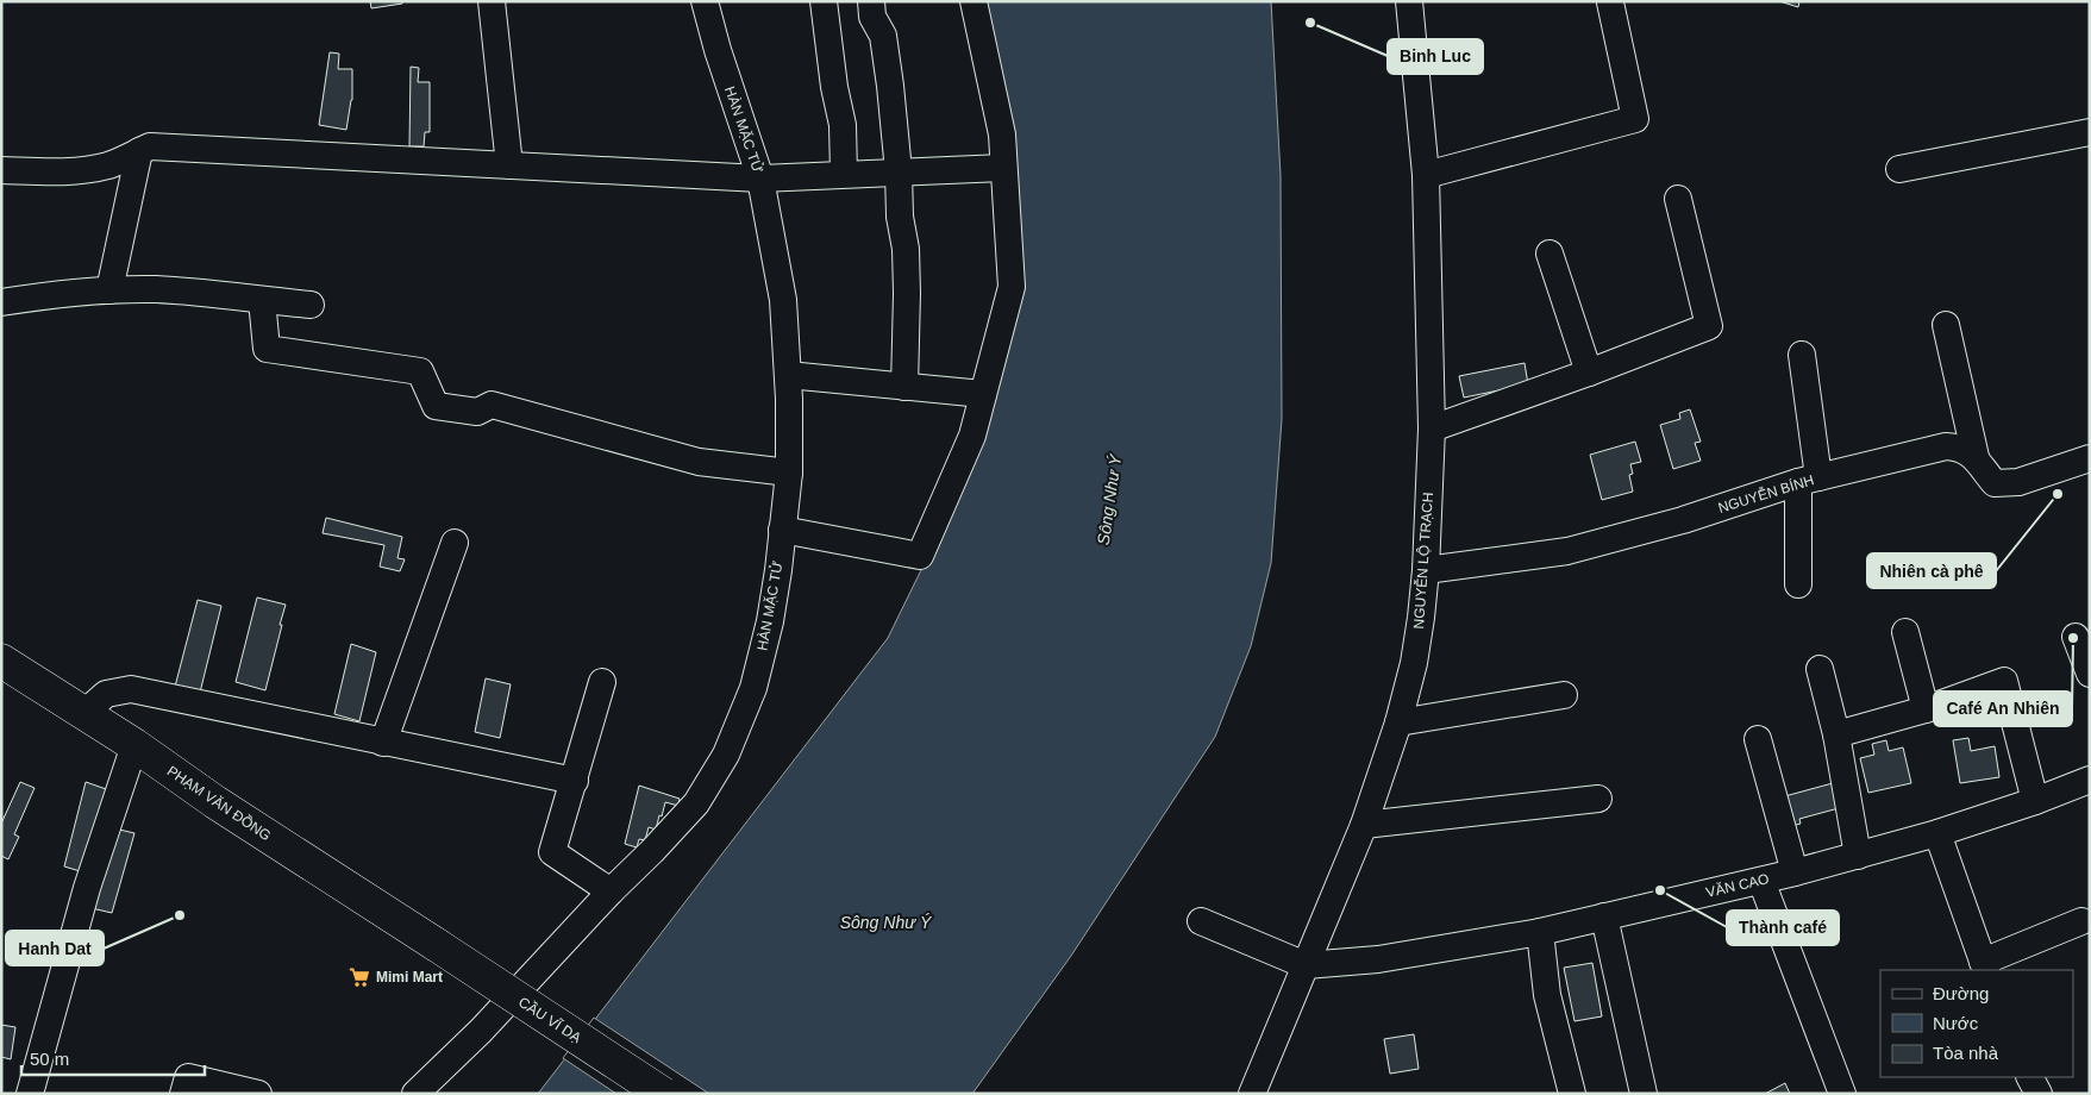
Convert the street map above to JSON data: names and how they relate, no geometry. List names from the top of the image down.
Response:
{
  "streets": {
    "main road": ["PHẠM VĂN ĐỒNG", "CẦU VĨ DẠ"],
    "street": [
      "HÀN MẶC TỬ",
      "NGUYỄN BÍNH",
      "NGUYỄN LỘ TRẠCH",
      "VĂN CAO"
    ]
  },
  "crossings": [
    ["NGUYỄN BÍNH", "NGUYỄN LỘ TRẠCH"],
    ["NGUYỄN LỘ TRẠCH", "VĂN CAO"],
    ["PHẠM VĂN ĐỒNG", "CẦU VĨ DẠ"]
  ],
  "water": ["Sông Như Ý"],
  "places": {
    "other": [
      "Binh Luc",
      "Nhiên cà phê",
      "Café An Nhiên",
      "Thành café",
      "Hanh Dat"
    ],
    "supermarket": ["Mimi Mart"]
  },
  "legend": ["Đường", "Nước", "Tòa nhà"],
  "scale_bar": "50 m"
}
